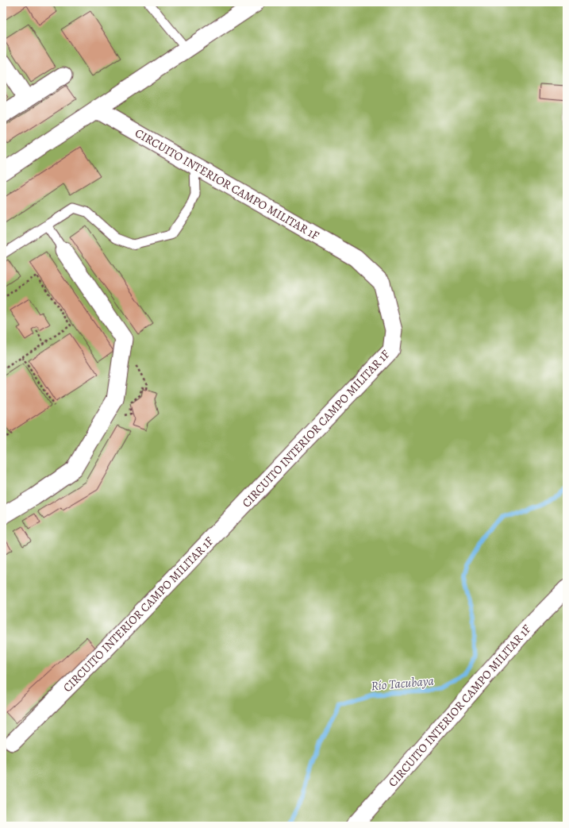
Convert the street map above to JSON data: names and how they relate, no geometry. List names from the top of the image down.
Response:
{
  "streets": {
    "street": ["CIRCUITO INTERIOR CAMPO MILITAR 1F"]
  },
  "water": ["Río Tacubaya"]
}
